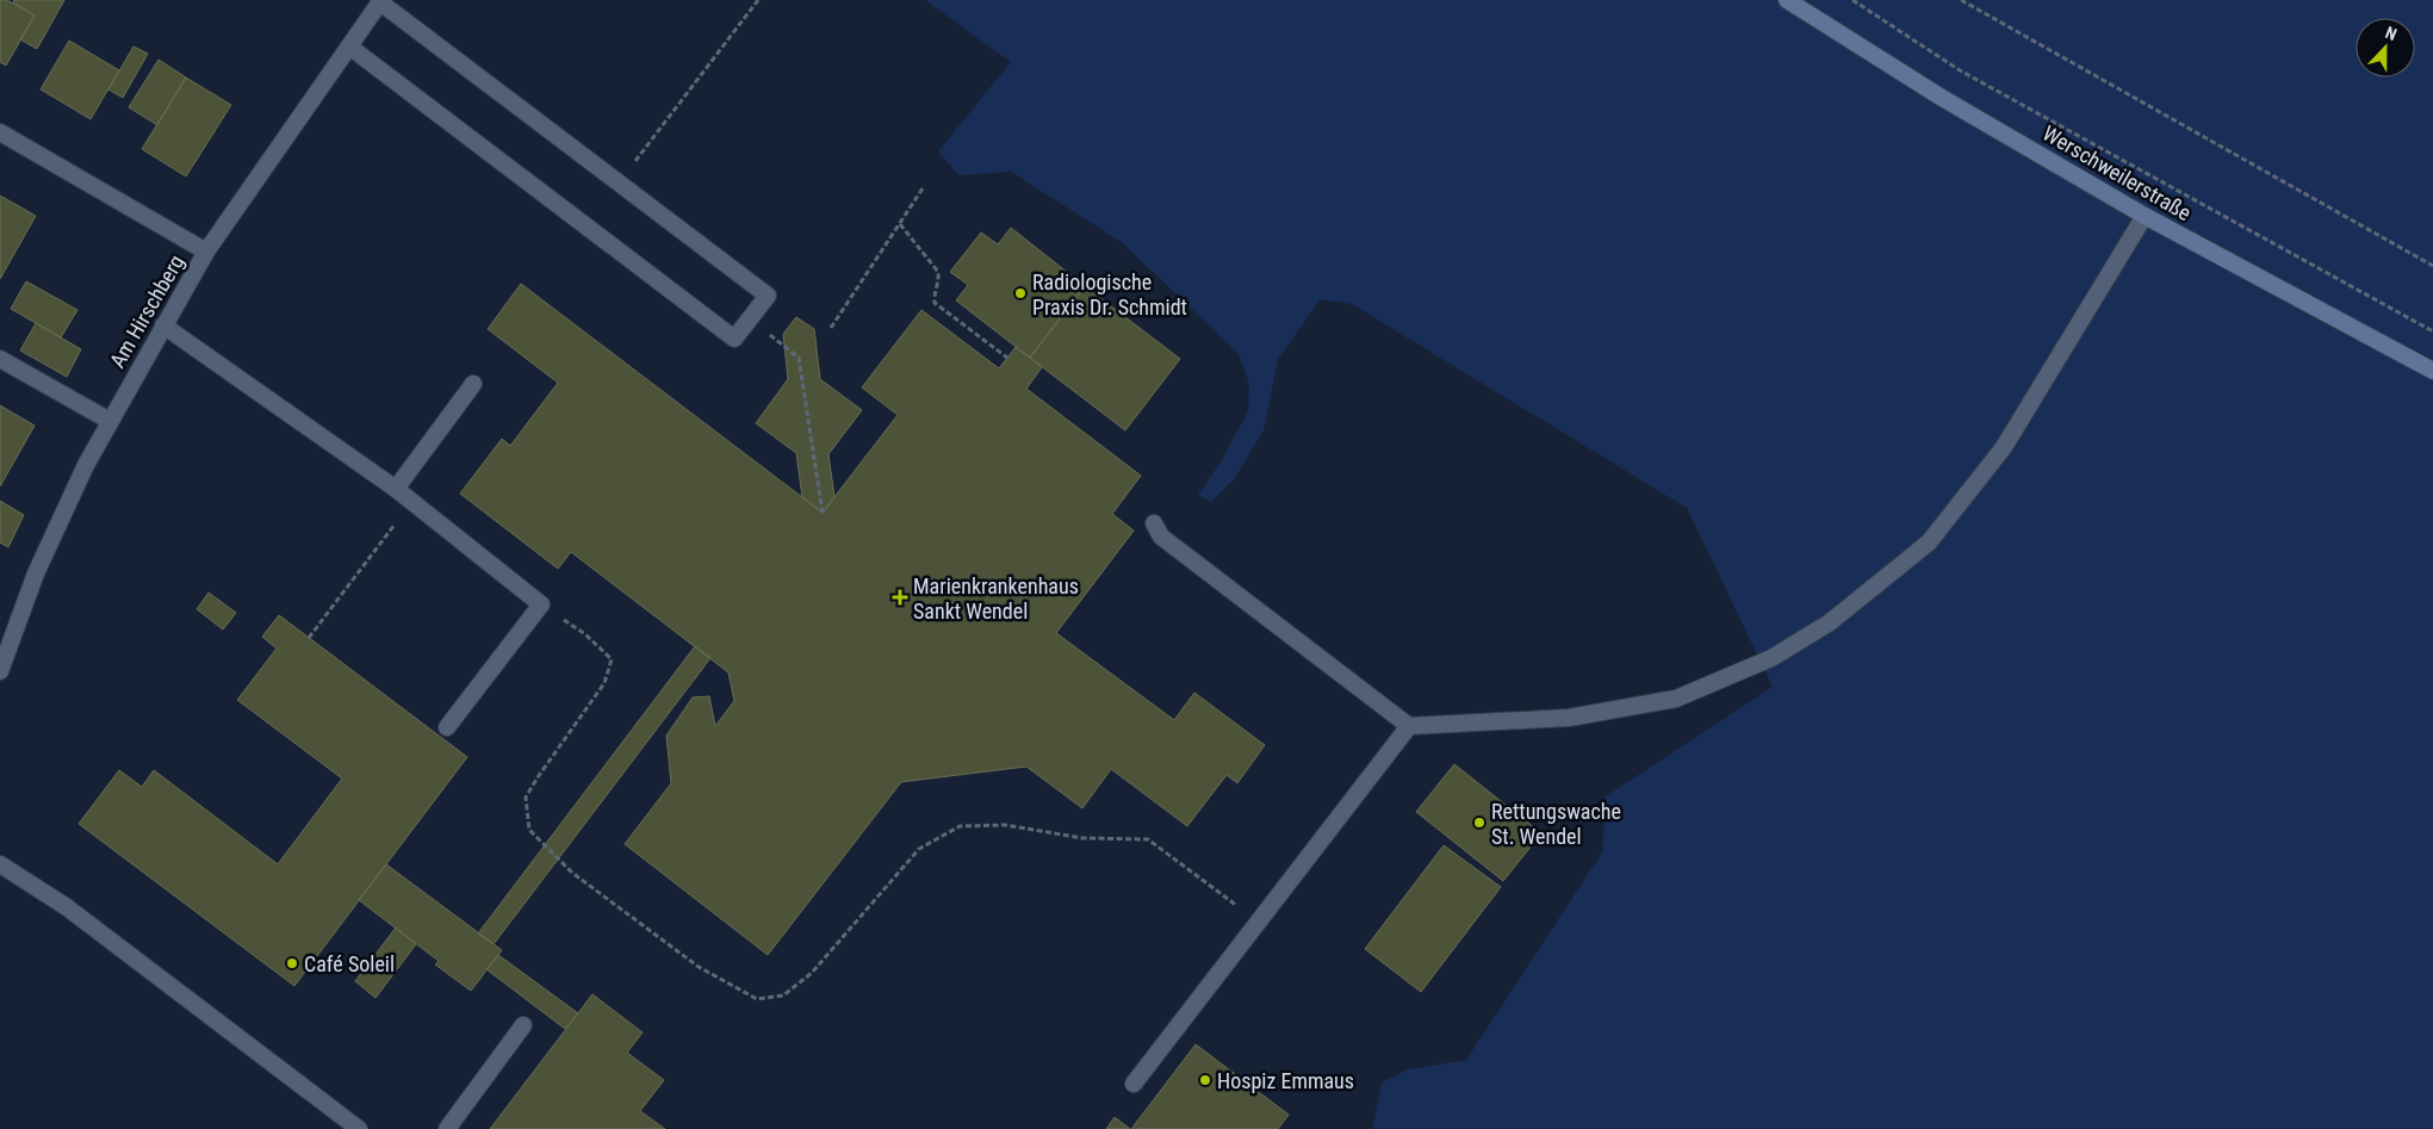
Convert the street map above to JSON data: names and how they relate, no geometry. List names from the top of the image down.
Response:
{
  "streets": {
    "main road": ["Werschweilerstraße"],
    "street": ["Am Hirschberg"]
  },
  "places": {
    "other": [
      "Radiologische Praxis Dr. Schmidt",
      "Rettungswache St. Wendel",
      "Café Soleil",
      "Hospiz Emmaus"
    ],
    "health": ["Marienkrankenhaus Sankt Wendel"]
  },
  "north": "top"
}
